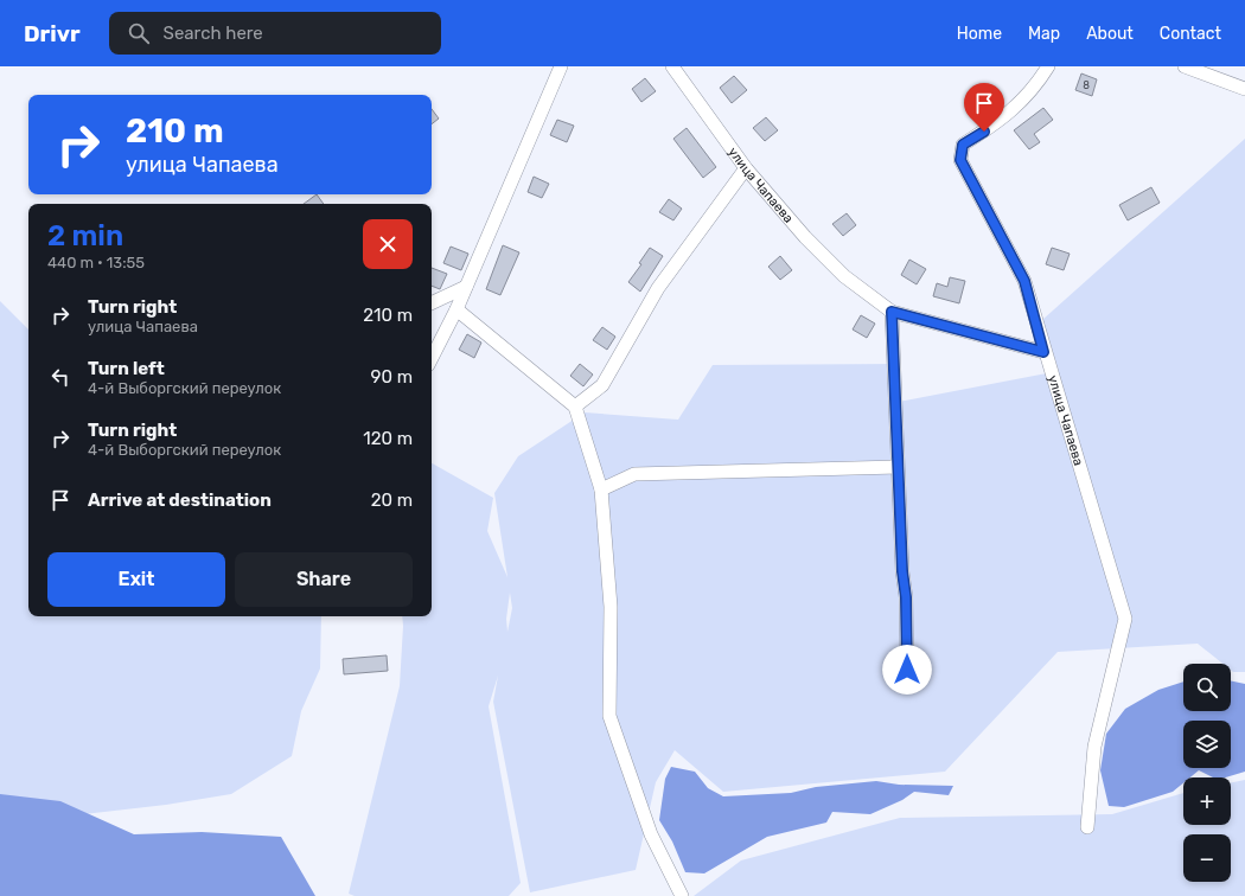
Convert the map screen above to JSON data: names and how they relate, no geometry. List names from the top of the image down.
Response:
{
  "streets": {
    "street": ["улица Чапаева"]
  },
  "house_numbers": ["8"],
  "page": {
    "header": "Drivr",
    "search": "Search here",
    "nav": [
      "Home",
      "Map",
      "About",
      "Contact"
    ],
    "turn": ["210 m", "улица Чапаева"],
    "heading": ["2 min", "440 m · 13:55"],
    "list": [
      {
        "name": "Turn right",
        "note": "улица Чапаева",
        "value": "210 m"
      },
      {
        "name": "Turn left",
        "note": "4-й Выборгский переулок",
        "value": "90 m"
      },
      {
        "name": "Turn right",
        "note": "4-й Выборгский переулок",
        "value": "120 m"
      },
      {
        "name": "Arrive at destination",
        "value": "20 m"
      }
    ],
    "buttons": ["Exit", "Share"],
    "map_buttons": ["+", "−"]
  }
}
